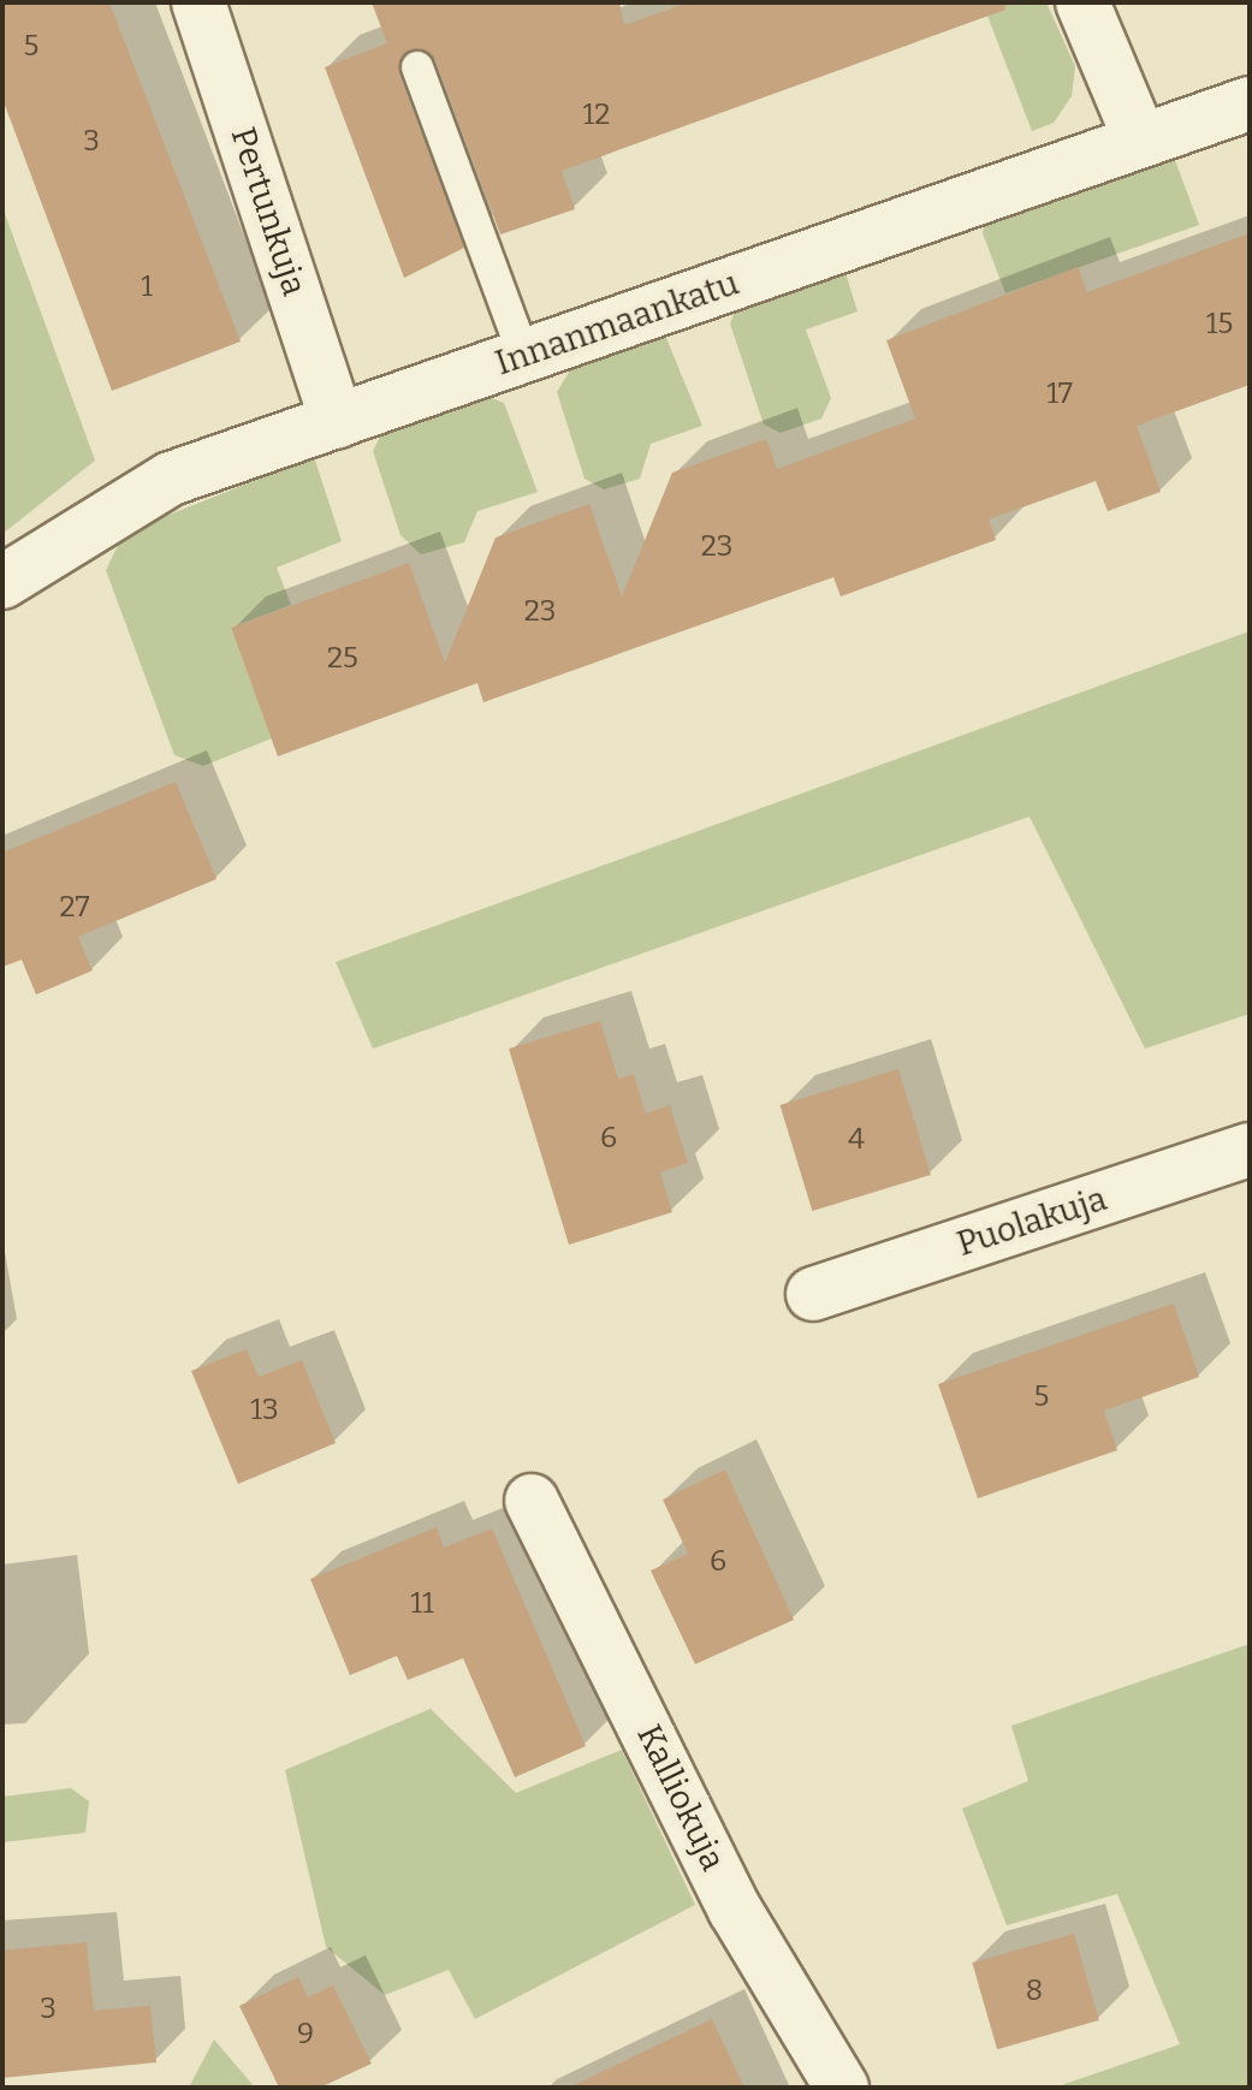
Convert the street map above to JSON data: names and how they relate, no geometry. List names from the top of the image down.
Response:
{
  "streets": {
    "street": [
      "Pertunkuja",
      "Innanmaankatu",
      "Puolakuja",
      "Kalliokuja"
    ]
  },
  "crossings": [
    ["Pertunkuja", "Innanmaankatu"]
  ],
  "house_numbers": [
    "5",
    "12",
    "3",
    "1",
    "15",
    "17",
    "23",
    "23",
    "25",
    "27",
    "6",
    "4",
    "5",
    "13",
    "6",
    "11",
    "8",
    "3",
    "9"
  ]
}
